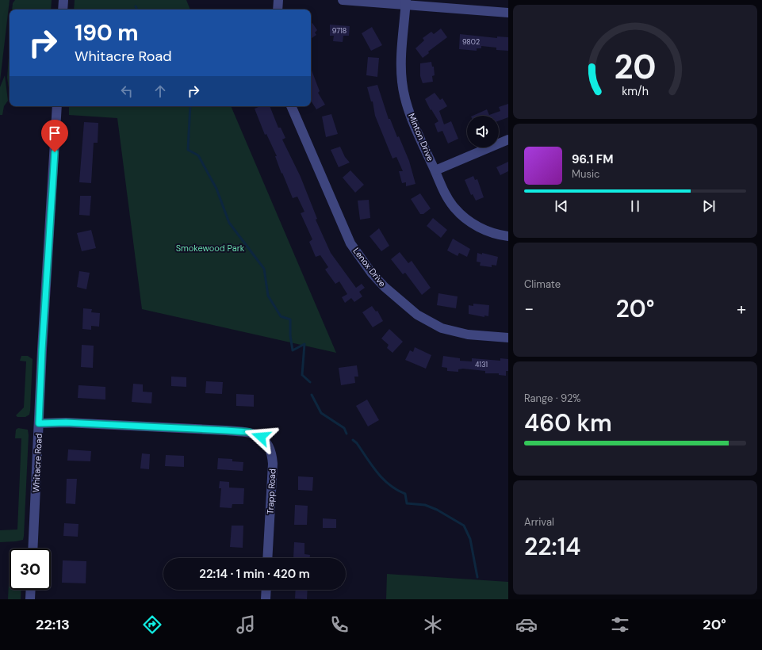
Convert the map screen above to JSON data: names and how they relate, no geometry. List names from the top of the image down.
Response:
{
  "streets": {
    "street": [
      "Minton Drive",
      "Lenox Drive",
      "Whitacre Road",
      "Trapp Road"
    ]
  },
  "crossings": [
    ["Whitacre Road", "Trapp Road"]
  ],
  "parks": ["Smokewood Park"],
  "house_numbers": ["9718", "9802", "4131"],
  "page": {
    "turn": ["190 m", "Whitacre Road"],
    "song": ["96.1 FM", "Music"],
    "tile": [
      "Climate",
      ["Range · 92%", "460 km"],
      ["Arrival", "22:14"]
    ],
    "heat": ["−", "20°", "+"],
    "limit": "30",
    "trip": "22:14 · 1 min · 420 m",
    "tabs": ["22:13", "20°"],
    "gauge": ["20", "km/h"]
  }
}
